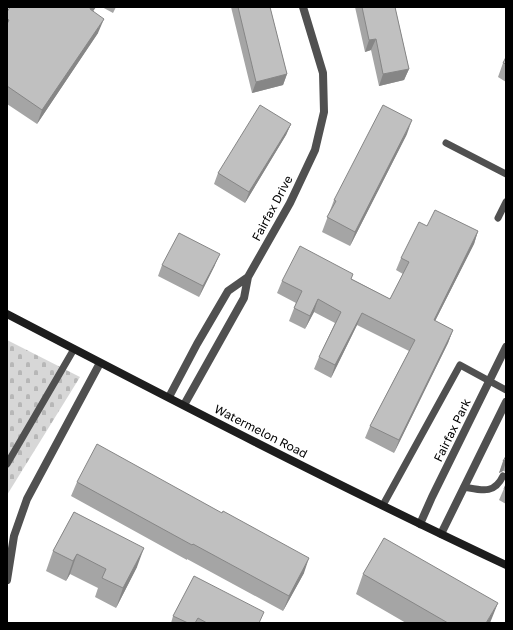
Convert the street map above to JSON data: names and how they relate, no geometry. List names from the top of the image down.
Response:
{
  "streets": {
    "main road": ["Watermelon Road"],
    "street": ["Fairfax Drive", "Fairfax Park"]
  },
  "crossings": [
    ["Fairfax Drive", "Watermelon Road"],
    ["Fairfax Park", "Watermelon Road"]
  ]
}
